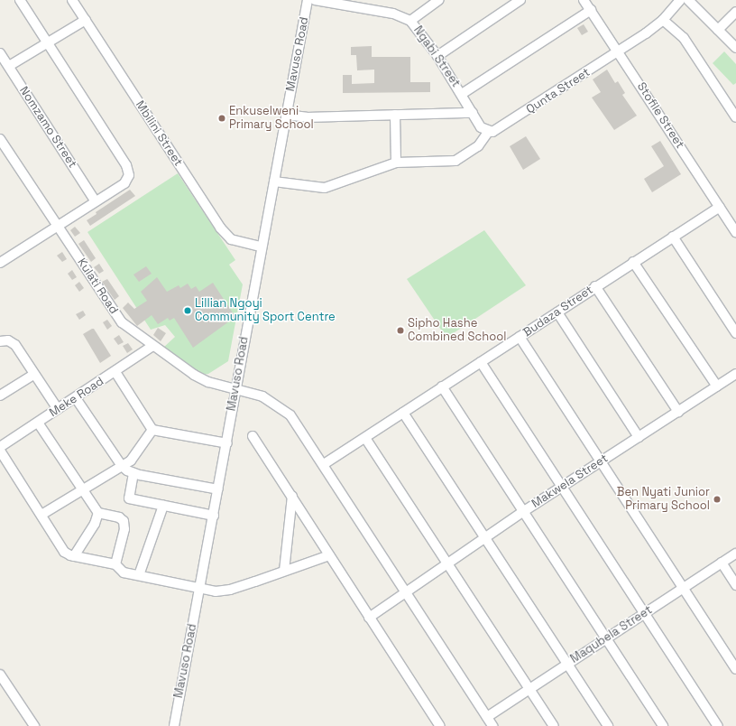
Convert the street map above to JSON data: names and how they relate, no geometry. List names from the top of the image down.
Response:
{
  "streets": {
    "street": [
      "Mavuso Road",
      "Ngabi Street",
      "Qunta Street",
      "Stofile Street",
      "Nomzamo Street",
      "Mbilini Street",
      "Kulati Road",
      "Budaza Street",
      "Meke Road",
      "Makwela Street",
      "Maqubela Street"
    ]
  },
  "crossings": [
    ["Mavuso Road", "Mbilini Street"],
    ["Mavuso Road", "Kulati Road"],
    ["Ngabi Street", "Qunta Street"],
    ["Qunta Street", "Stofile Street"],
    ["Stofile Street", "Budaza Street"],
    ["Kulati Road", "Budaza Street"],
    ["Kulati Road", "Meke Road"],
    ["Kulati Road", "Makwela Street"],
    ["Kulati Road", "Maqubela Street"]
  ],
  "places": [
    "Enkuselweni Primary School",
    "Lillian Ngoyi Community Sport Centre",
    "Sipho Hashe Combined School",
    "Ben Nyati Junior Primary School"
  ]
}
